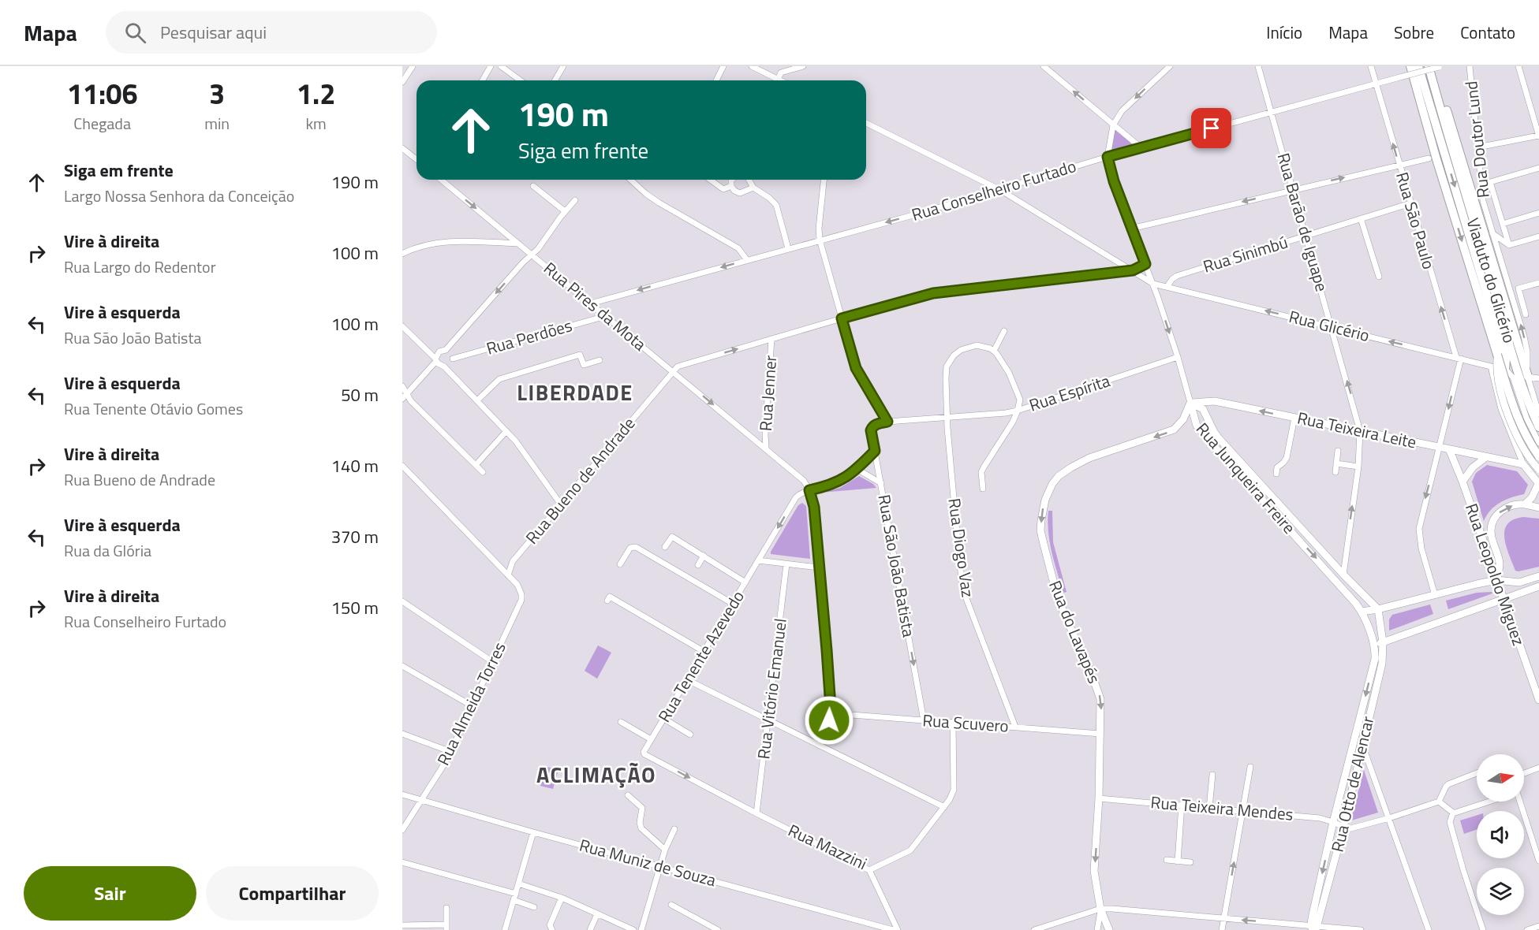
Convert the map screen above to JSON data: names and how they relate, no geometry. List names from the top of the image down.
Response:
{
  "streets": {
    "highway": ["Viaduto do Glicério"],
    "main road": [
      "Rua Teixeira Leite",
      "Rua Junqueira Freire",
      "Rua Leopoldo Miguez",
      "Rua do Lavapés",
      "Rua Otto de Alencar"
    ],
    "street": [
      "Rua Doutor Lund",
      "Rua Conselheiro Furtado",
      "Rua São Paulo",
      "Rua Barão de Iguape",
      "Rua Sinimbú",
      "Rua Pires da Mota",
      "Rua Glicério",
      "Rua Perdões",
      "Rua Jenner",
      "Rua Espírita",
      "Rua Bueno de Andrade",
      "Rua Diogo Vaz",
      "Rua São João Batista",
      "Rua Tenente Azevedo",
      "Rua Vitório Emanuel",
      "Rua Almeida Torres",
      "Rua Scuvero",
      "Rua Teixeira Mendes",
      "Rua Mazzini",
      "Rua Muniz de Souza"
    ]
  },
  "crossings": [
    ["Rua Conselheiro Furtado", "Rua São Paulo"],
    ["Rua Conselheiro Furtado", "Rua Barão de Iguape"],
    ["Rua Conselheiro Furtado", "Rua Pires da Mota"],
    ["Rua São Paulo", "Rua Sinimbú"],
    ["Rua São Paulo", "Rua Glicério"],
    ["Rua São Paulo", "Rua Teixeira Leite"],
    ["Rua Barão de Iguape", "Rua Sinimbú"],
    ["Rua Barão de Iguape", "Rua Glicério"],
    ["Rua Barão de Iguape", "Rua Teixeira Leite"],
    ["Rua Barão de Iguape", "Rua Junqueira Freire"],
    ["Rua Sinimbú", "Rua Glicério"],
    ["Rua Pires da Mota", "Rua Perdões"],
    ["Rua Pires da Mota", "Rua Jenner"],
    ["Rua Pires da Mota", "Rua Bueno de Andrade"],
    ["Rua Pires da Mota", "Rua Tenente Azevedo"],
    ["Rua Jenner", "Rua Bueno de Andrade"],
    ["Rua Espírita", "Rua Diogo Vaz"],
    ["Rua Teixeira Leite", "Rua Junqueira Freire"],
    ["Rua Teixeira Leite", "Rua Leopoldo Miguez"],
    ["Rua Teixeira Leite", "Rua do Lavapés"],
    ["Rua Junqueira Freire", "Rua do Lavapés"],
    ["Rua Junqueira Freire", "Rua Otto de Alencar"],
    ["Rua Bueno de Andrade", "Rua Almeida Torres"],
    ["Rua Diogo Vaz", "Rua Scuvero"],
    ["Rua São João Batista", "Rua Scuvero"],
    ["Rua do Lavapés", "Rua Scuvero"],
    ["Rua do Lavapés", "Rua Teixeira Mendes"],
    ["Rua Tenente Azevedo", "Rua Mazzini"],
    ["Rua Vitório Emanuel", "Rua Mazzini"],
    ["Rua Almeida Torres", "Rua Muniz de Souza"],
    ["Rua Scuvero", "Rua Mazzini"],
    ["Rua Otto de Alencar", "Rua Teixeira Mendes"]
  ],
  "one_way": [
    "Rua Doutor Lund",
    "Rua Conselheiro Furtado",
    "Rua Barão de Iguape",
    "Rua Pires da Mota",
    "Rua Glicério",
    "Rua São João Batista",
    "Rua do Lavapés"
  ],
  "districts": ["LIBERDADE", "ACLIMAÇÃO"],
  "north": "right",
  "page": {
    "header": "Mapa",
    "search": "Pesquisar aqui",
    "nav": [
      "Início",
      "Mapa",
      "Sobre",
      "Contato"
    ],
    "eta": [
      "11:06",
      "Chegada",
      "3",
      "min",
      "1.2",
      "km"
    ],
    "turn": ["190 m", "Siga em frente"],
    "list": [
      {
        "name": "Siga em frente",
        "note": "Largo Nossa Senhora da Conceição",
        "value": "190 m"
      },
      {
        "name": "Vire à direita",
        "note": "Rua Largo do Redentor",
        "value": "100 m"
      },
      {
        "name": "Vire à esquerda",
        "note": "Rua São João Batista",
        "value": "100 m"
      },
      {
        "name": "Vire à esquerda",
        "note": "Rua Tenente Otávio Gomes",
        "value": "50 m"
      },
      {
        "name": "Vire à direita",
        "note": "Rua Bueno de Andrade",
        "value": "140 m"
      },
      {
        "name": "Vire à esquerda",
        "note": "Rua da Glória",
        "value": "370 m"
      },
      {
        "name": "Vire à direita",
        "note": "Rua Conselheiro Furtado",
        "value": "150 m"
      }
    ],
    "buttons": ["Sair", "Compartilhar"]
  }
}
